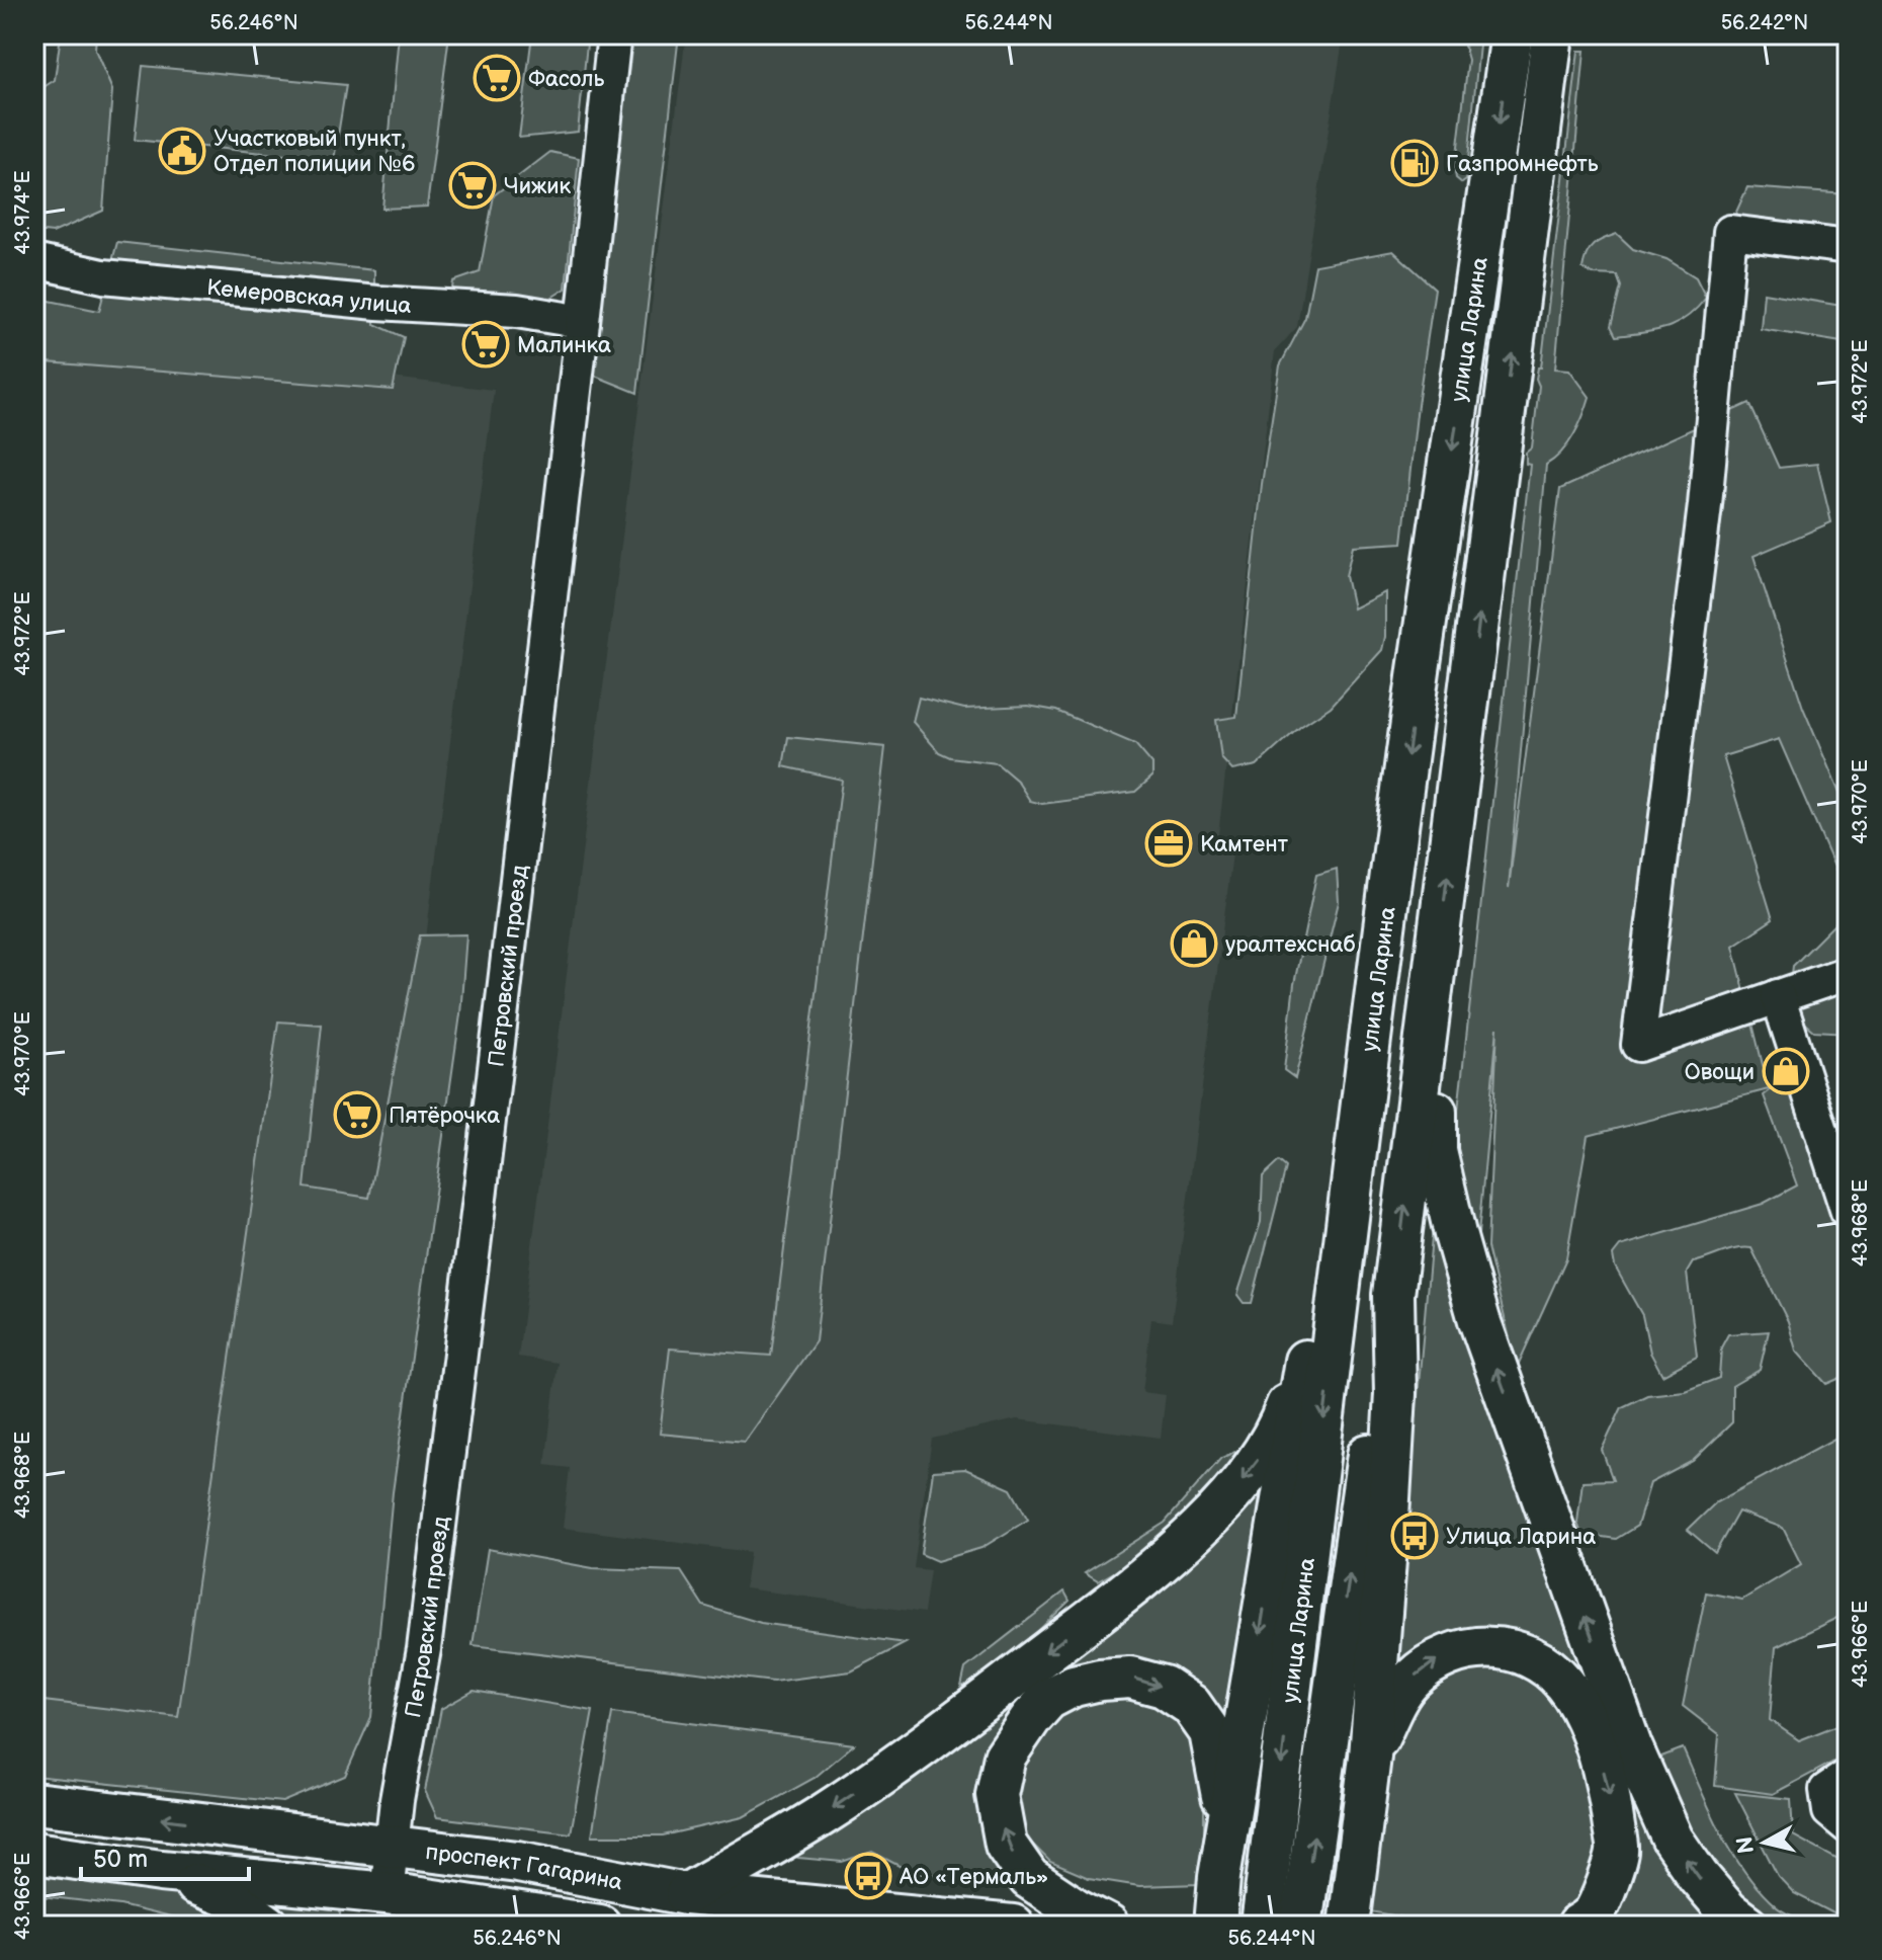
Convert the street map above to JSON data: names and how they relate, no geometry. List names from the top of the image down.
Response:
{
  "streets": {
    "main road": ["улица Ларина", "проспект Гагарина"],
    "street": ["Кемеровская улица", "Петровский проезд"]
  },
  "crossings": [
    ["Кемеровская улица", "Петровский проезд"],
    ["Петровский проезд", "проспект Гагарина"]
  ],
  "places": {
    "supermarket": [
      "Фасоль",
      "Чижик",
      "Малинка",
      "Пятёрочка"
    ],
    "public building": ["Участковый пункт, Отдел полиции №6"],
    "fuel station": ["Газпромнефть"],
    "office": ["Камтент"],
    "shop": ["уралтехснаб", "Овощи"],
    "bus stop": ["Улица Ларина", "АО «Термаль»"]
  },
  "scale_bar": "50 m",
  "north": "left",
  "coordinates": [
    "56.246°N",
    "56.244°N",
    "56.242°N",
    "43.974°E",
    "43.972°E",
    "43.970°E",
    "43.968°E",
    "43.966°E"
  ]
}
